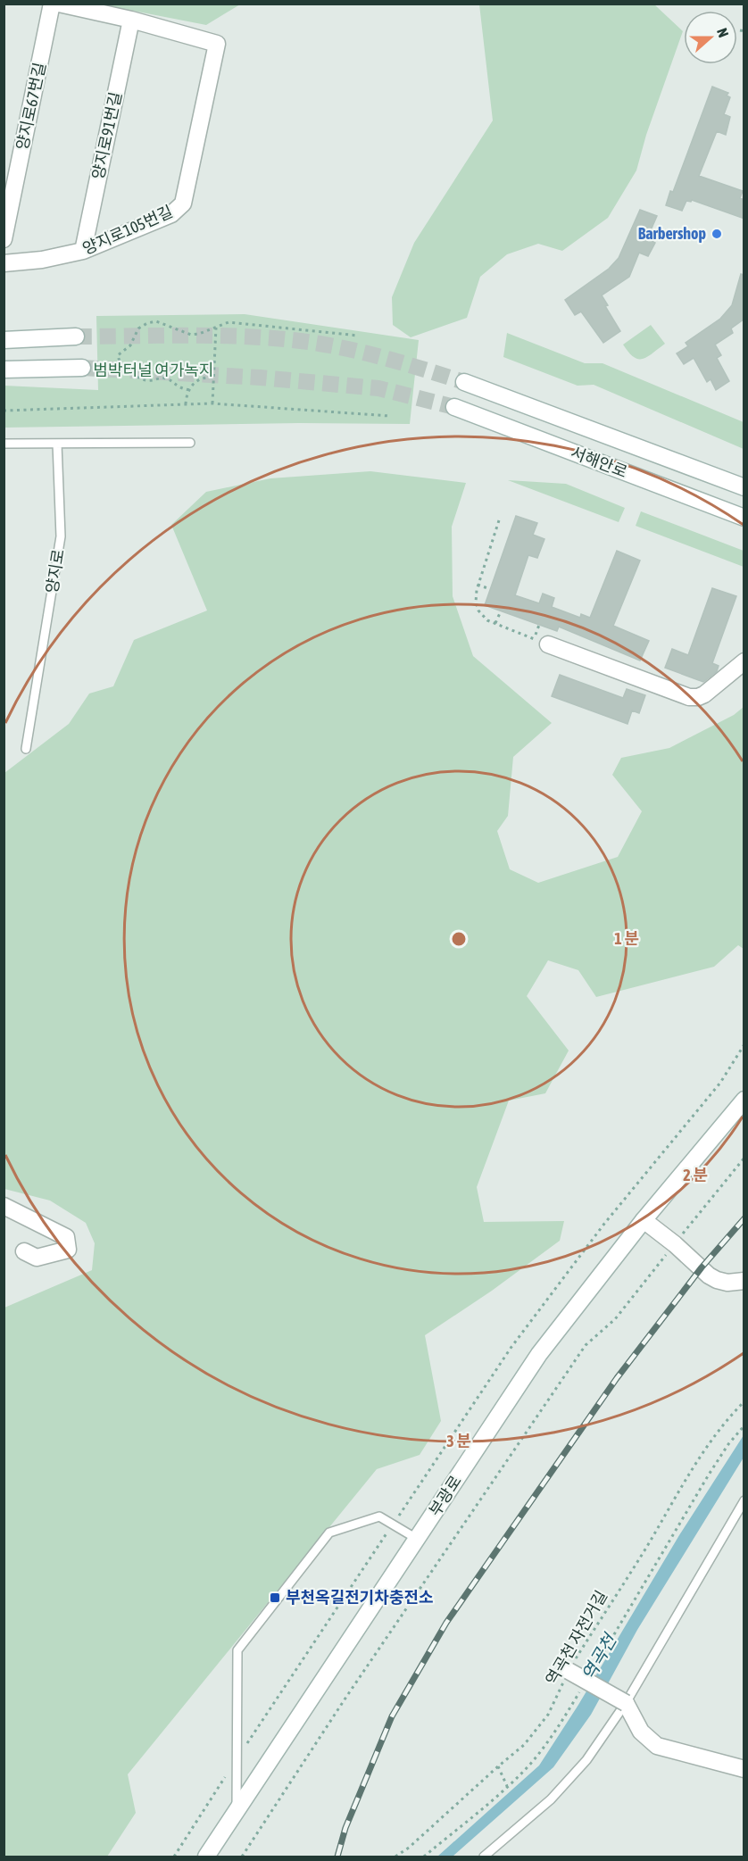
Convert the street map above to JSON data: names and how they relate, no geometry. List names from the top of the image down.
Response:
{
  "streets": {
    "main road": [
      "양지로67번길",
      "양지로91번길",
      "양지로105번길",
      "서해안로",
      "부광로"
    ],
    "lane": ["양지로"],
    "path": ["역곡천 자전거길"]
  },
  "crossings": [
    ["양지로91번길", "양지로105번길"]
  ],
  "water": ["역곡천"],
  "parks": ["범박터널 여가녹지"],
  "places": {
    "other": ["Barbershop"],
    "transit": ["부천옥길전기차충전소"]
  },
  "north": "right",
  "rings": ["1 분", "2 분", "3 분"]
}
